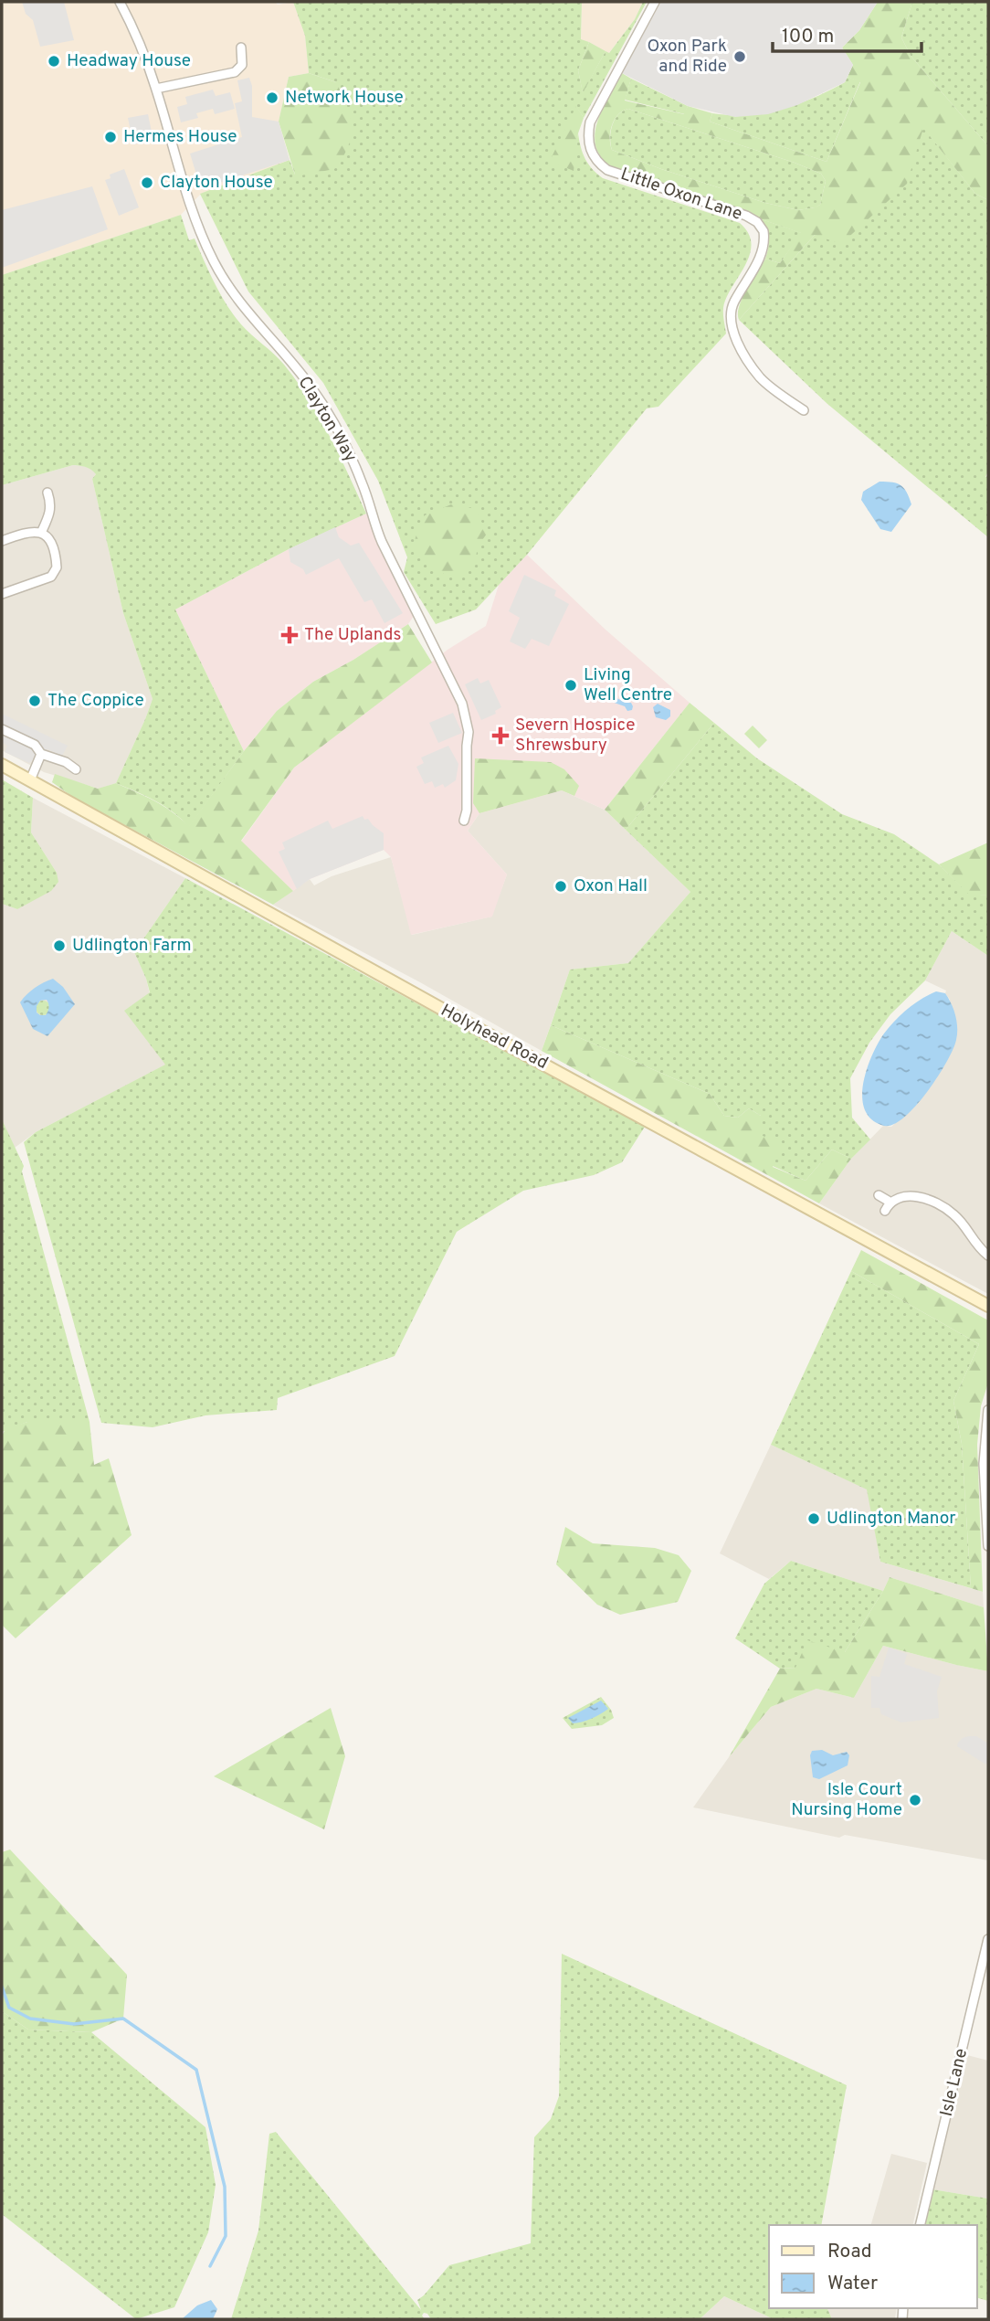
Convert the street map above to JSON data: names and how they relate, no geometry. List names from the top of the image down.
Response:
{
  "streets": {
    "main road": ["Holyhead Road"],
    "street": ["Little Oxon Lane", "Clayton Way", "Isle Lane"]
  },
  "places": {
    "other": [
      "Oxon Park and Ride",
      "Headway House",
      "Network House",
      "Hermes House",
      "Clayton House",
      "Living Well Centre",
      "The Coppice",
      "Oxon Hall",
      "Udlington Farm",
      "Udlington Manor",
      "Isle Court Nursing Home"
    ],
    "health": ["The Uplands", "Severn Hospice Shrewsbury"]
  },
  "legend": ["Road", "Water"],
  "scale_bar": "100 m"
}
